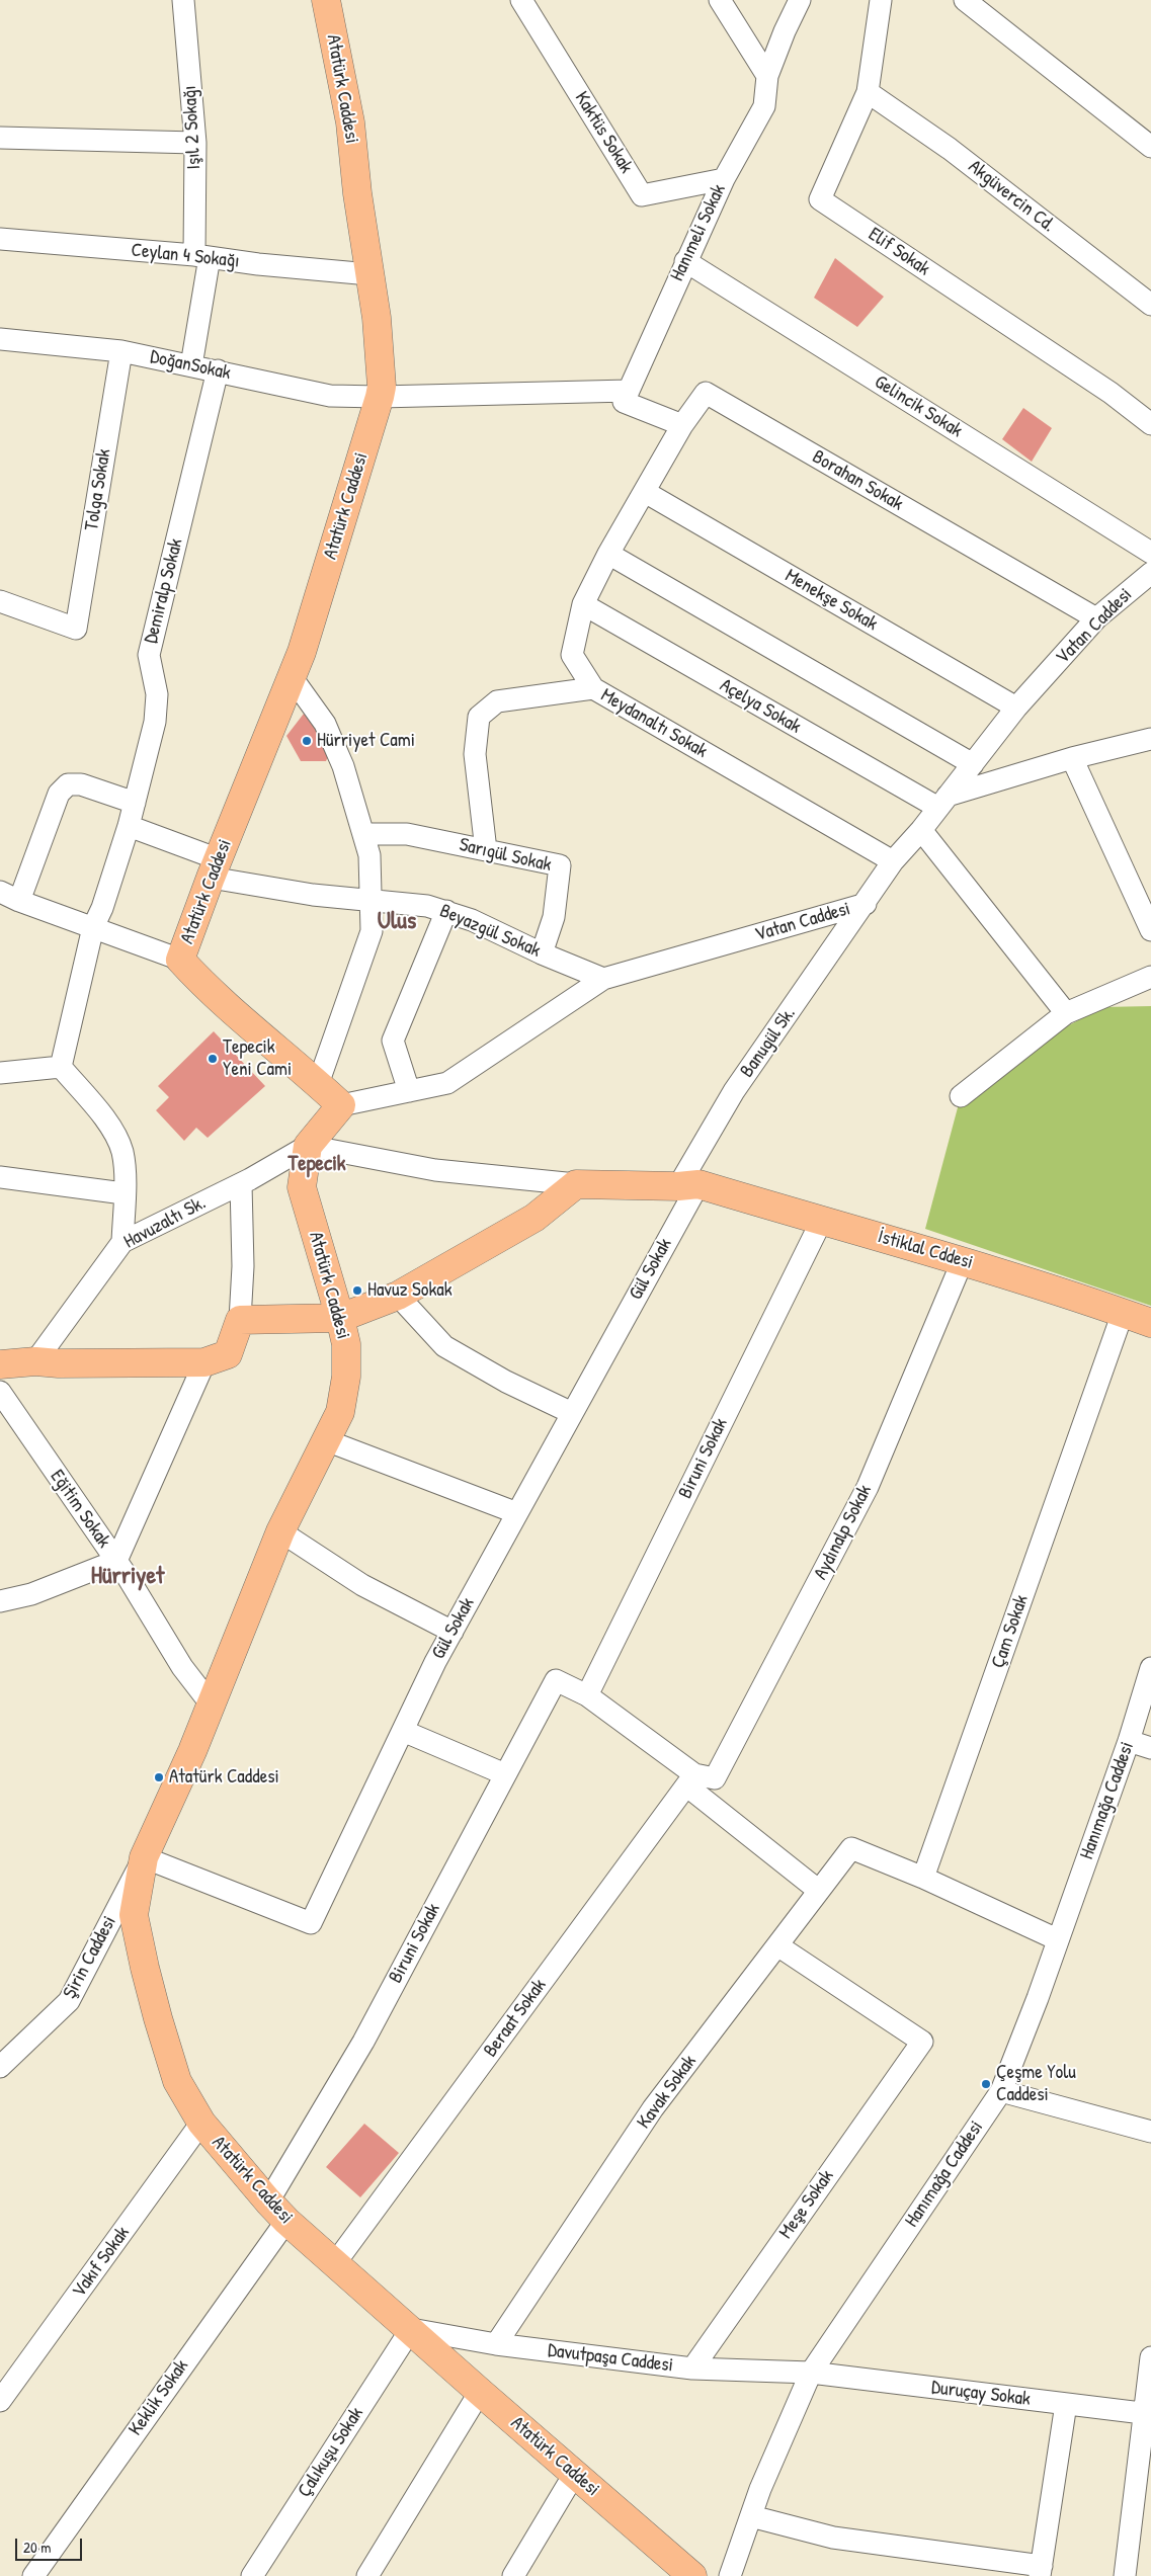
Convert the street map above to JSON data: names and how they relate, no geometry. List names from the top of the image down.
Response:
{
  "streets": {
    "main road": ["Atatürk Caddesi", "İstiklal Cddesi"],
    "street": [
      "Işıl 2 Sokağı",
      "Kaktüs Sokak",
      "Akgüvercin Cd.",
      "Hanımeli Sokak",
      "Elif Sokak",
      "Ceylan 4 Sokağı",
      "DoğanSokak",
      "Gelincik Sokak",
      "Borahan Sokak",
      "Tolga Sokak",
      "Demiralp Sokak",
      "Menekşe Sokak",
      "Vatan Caddesi",
      "Açelya Sokak",
      "Meydanaltı Sokak",
      "Sarıgül Sokak",
      "Beyazgül Sokak",
      "Banugül Sk.",
      "Havuzaltı Sk.",
      "Gül Sokak",
      "Biruni Sokak",
      "Eğitim Sokak",
      "Aydınalp Sokak",
      "Çam Sokak",
      "Hanımağa Caddesi",
      "Şirin Caddesi",
      "Beraat Sokak",
      "Kavak Sokak",
      "Meşe Sokak",
      "Vakıf Sokak",
      "Davutpaşa Caddesi",
      "Duruçay Sokak",
      "Keklik Sokak",
      "Çalıkuşu Sokak"
    ]
  },
  "crossings": [
    ["Atatürk Caddesi", "Ceylan 4 Sokağı"],
    ["Atatürk Caddesi", "DoğanSokak"],
    ["Atatürk Caddesi", "Vatan Caddesi"],
    ["Atatürk Caddesi", "Beyazgül Sokak"],
    ["Atatürk Caddesi", "Havuzaltı Sk."],
    ["Atatürk Caddesi", "Gül Sokak"],
    ["Atatürk Caddesi", "Biruni Sokak"],
    ["Atatürk Caddesi", "Eğitim Sokak"],
    ["Atatürk Caddesi", "Şirin Caddesi"],
    ["Atatürk Caddesi", "Beraat Sokak"],
    ["Atatürk Caddesi", "Vakıf Sokak"],
    ["Atatürk Caddesi", "Davutpaşa Caddesi"],
    ["Atatürk Caddesi", "Keklik Sokak"],
    ["Atatürk Caddesi", "Çalıkuşu Sokak"],
    ["Işıl 2 Sokağı", "Ceylan 4 Sokağı"],
    ["Işıl 2 Sokağı", "DoğanSokak"],
    ["Kaktüs Sokak", "Hanımeli Sokak"],
    ["Akgüvercin Cd.", "Elif Sokak"],
    ["Hanımeli Sokak", "Gelincik Sokak"],
    ["DoğanSokak", "Tolga Sokak"],
    ["DoğanSokak", "Demiralp Sokak"],
    ["Borahan Sokak", "Vatan Caddesi"],
    ["Borahan Sokak", "Meydanaltı Sokak"],
    ["Demiralp Sokak", "Beyazgül Sokak"],
    ["Menekşe Sokak", "Vatan Caddesi"],
    ["Menekşe Sokak", "Meydanaltı Sokak"],
    ["Vatan Caddesi", "Açelya Sokak"],
    ["Vatan Caddesi", "Meydanaltı Sokak"],
    ["Vatan Caddesi", "Beyazgül Sokak"],
    ["Vatan Caddesi", "Banugül Sk."],
    ["Açelya Sokak", "Meydanaltı Sokak"],
    ["Sarıgül Sokak", "Beyazgül Sokak"],
    ["Banugül Sk.", "İstiklal Cddesi"],
    ["Banugül Sk.", "Gül Sokak"],
    ["İstiklal Cddesi", "Gül Sokak"],
    ["İstiklal Cddesi", "Biruni Sokak"],
    ["İstiklal Cddesi", "Aydınalp Sokak"],
    ["İstiklal Cddesi", "Çam Sokak"],
    ["Gül Sokak", "Şirin Caddesi"],
    ["Biruni Sokak", "Keklik Sokak"],
    ["Aydınalp Sokak", "Beraat Sokak"],
    ["Çam Sokak", "Kavak Sokak"],
    ["Hanımağa Caddesi", "Davutpaşa Caddesi"],
    ["Hanımağa Caddesi", "Duruçay Sokak"],
    ["Kavak Sokak", "Meşe Sokak"],
    ["Kavak Sokak", "Davutpaşa Caddesi"],
    ["Meşe Sokak", "Davutpaşa Caddesi"],
    ["Davutpaşa Caddesi", "Duruçay Sokak"],
    ["Davutpaşa Caddesi", "Çalıkuşu Sokak"]
  ],
  "districts": ["Ulus", "Tepecik", "Hürriyet"],
  "places": [
    "Hürriyet Cami",
    "Tepecik Yeni Cami",
    "Havuz Sokak",
    "Atatürk Caddesi",
    "Çeşme Yolu Caddesi"
  ],
  "scale_bar": "20 m"
}
